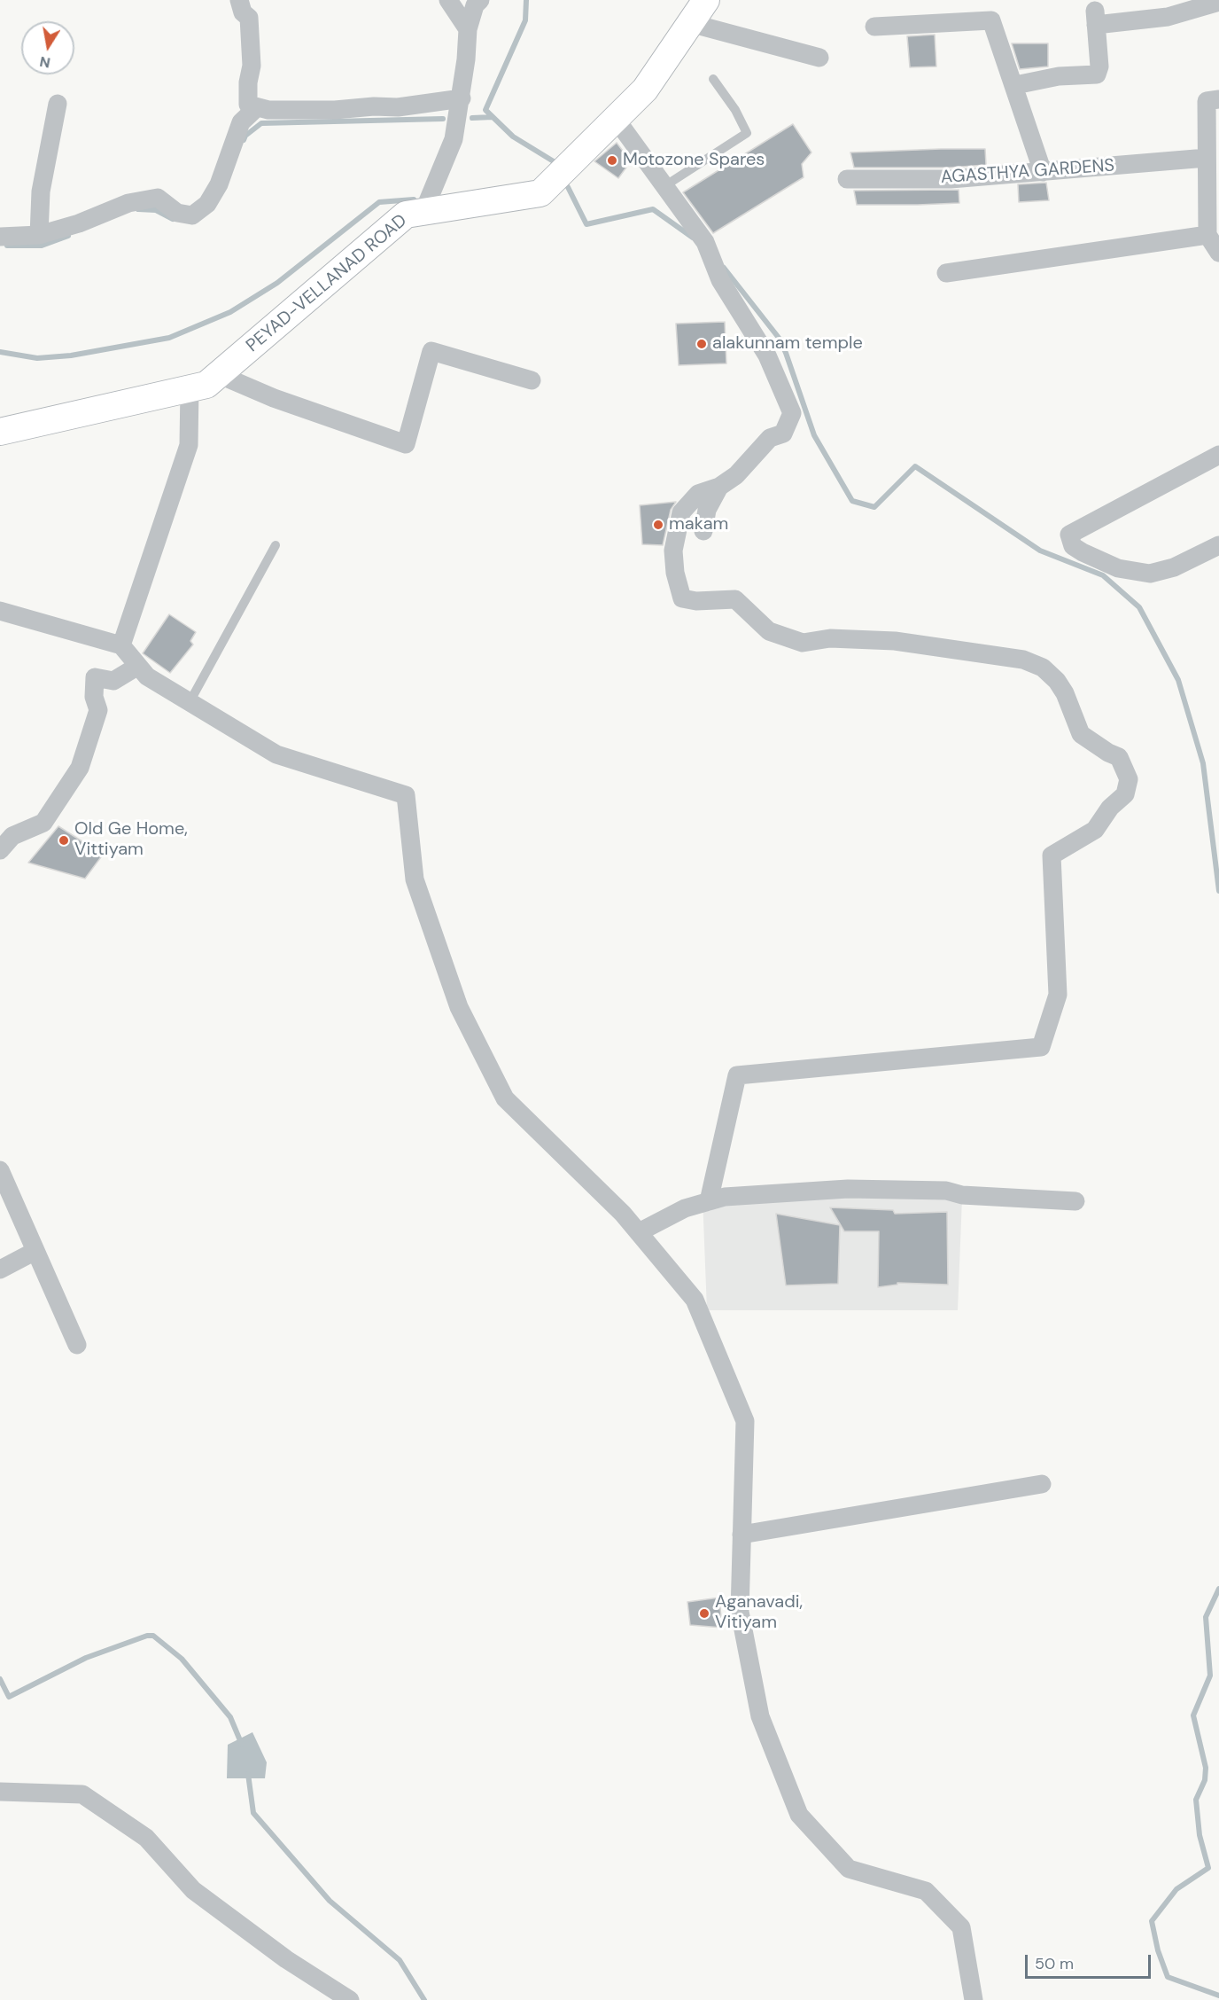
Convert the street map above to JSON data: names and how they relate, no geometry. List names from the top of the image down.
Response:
{
  "streets": {
    "main road": ["PEYAD-VELLANAD ROAD"],
    "street": ["AGASTHYA GARDENS"]
  },
  "places": [
    "Motozone Spares",
    "alakunnam temple",
    "makam",
    "Old Ge Home, Vittiyam",
    "Aganavadi, Vitiyam"
  ],
  "scale_bar": "50 m",
  "north": "bottom"
}
